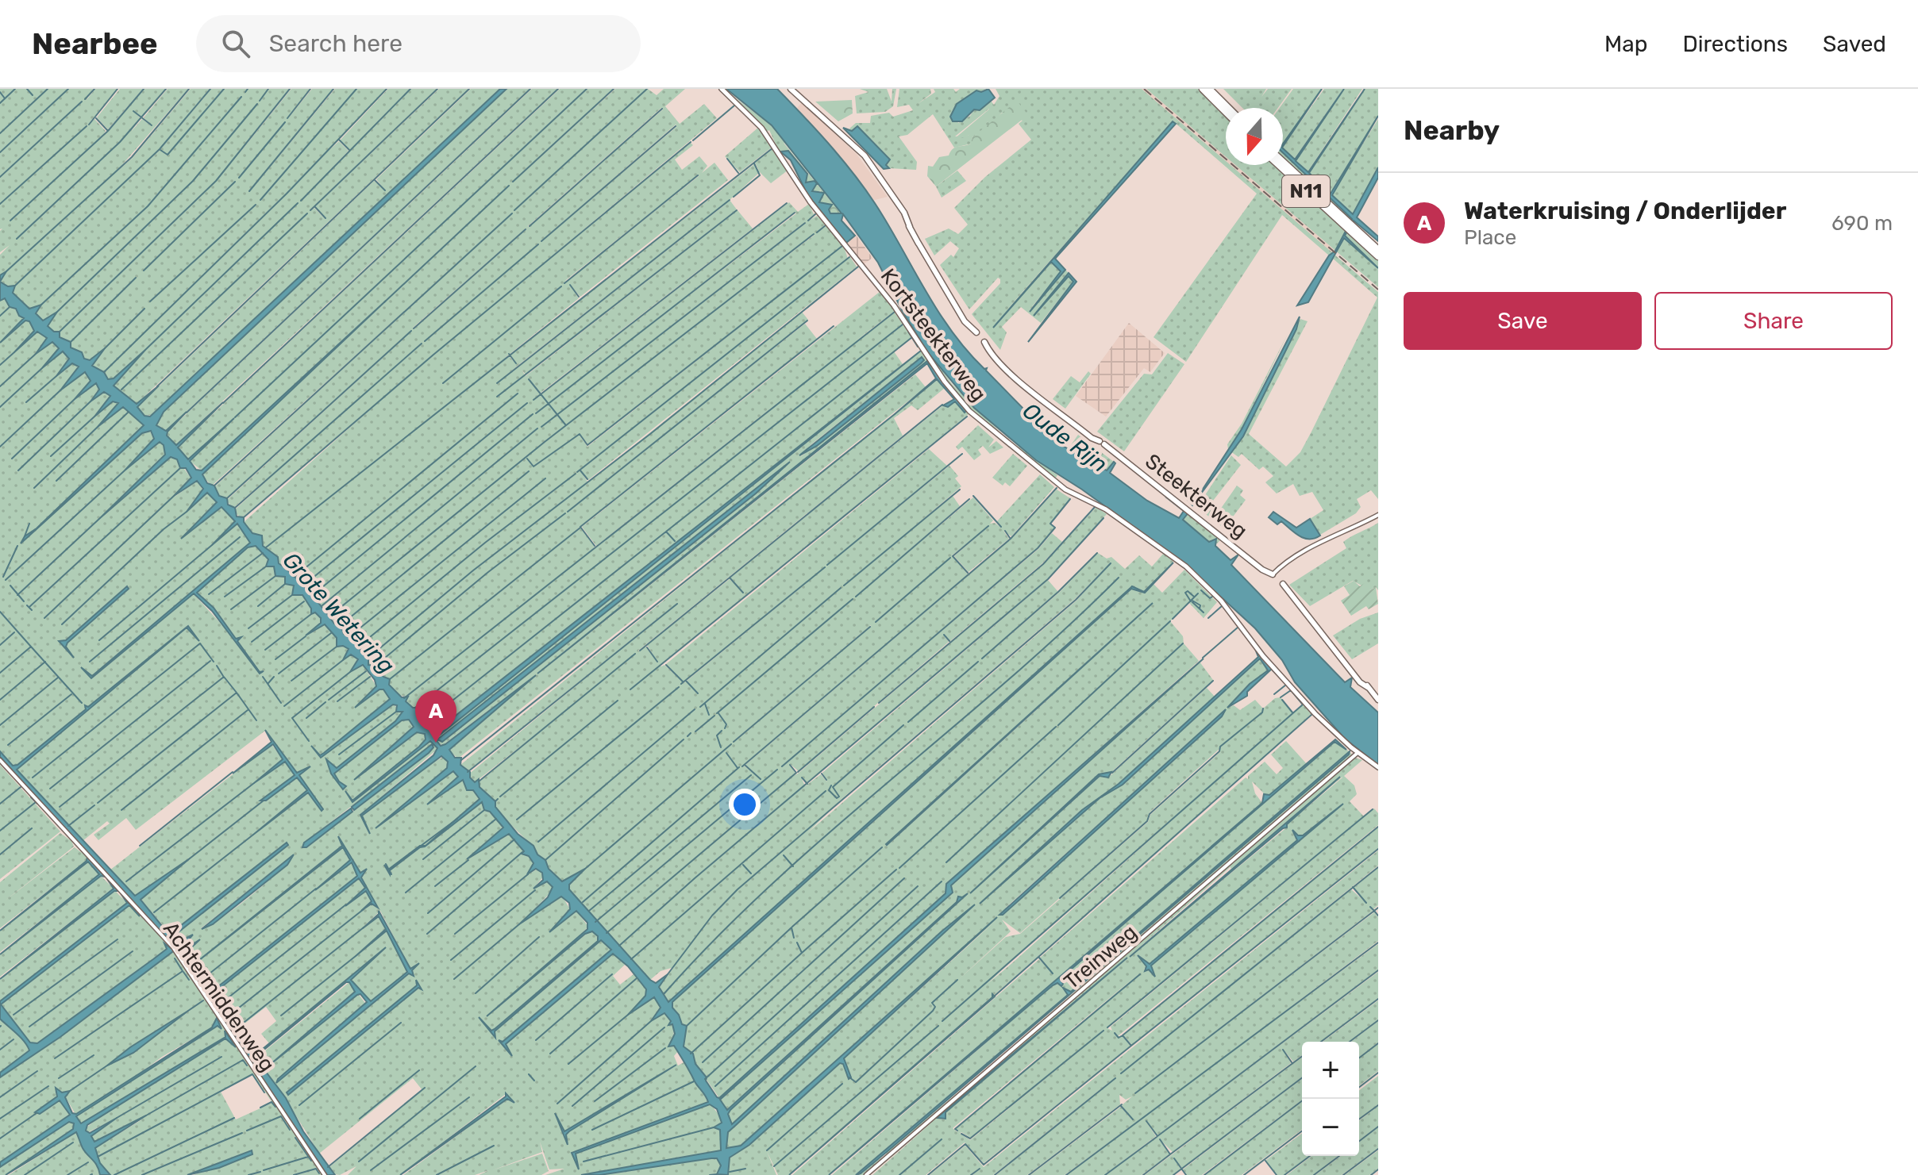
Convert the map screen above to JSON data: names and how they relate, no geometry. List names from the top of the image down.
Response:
{
  "streets": {
    "highway": ["N11"],
    "main road": ["Steekterweg"],
    "street": ["Kortsteekterweg", "Treinweg", "Achtermiddenweg"]
  },
  "crossings": [
    ["Kortsteekterweg", "Treinweg"]
  ],
  "water": ["Oude Rijn", "Grote Wetering"],
  "north": "bottom",
  "page": {
    "header": "Nearbee",
    "search": "Search here",
    "nav": ["Map", "Directions", "Saved"],
    "heading": "Nearby",
    "list": [
      {
        "mark": "A",
        "name": "Waterkruising / Onderlijder",
        "note": "Place",
        "value": "690 m"
      }
    ],
    "buttons": ["Save", "Share"],
    "pins": "A",
    "map_buttons": ["+", "−"]
  }
}
